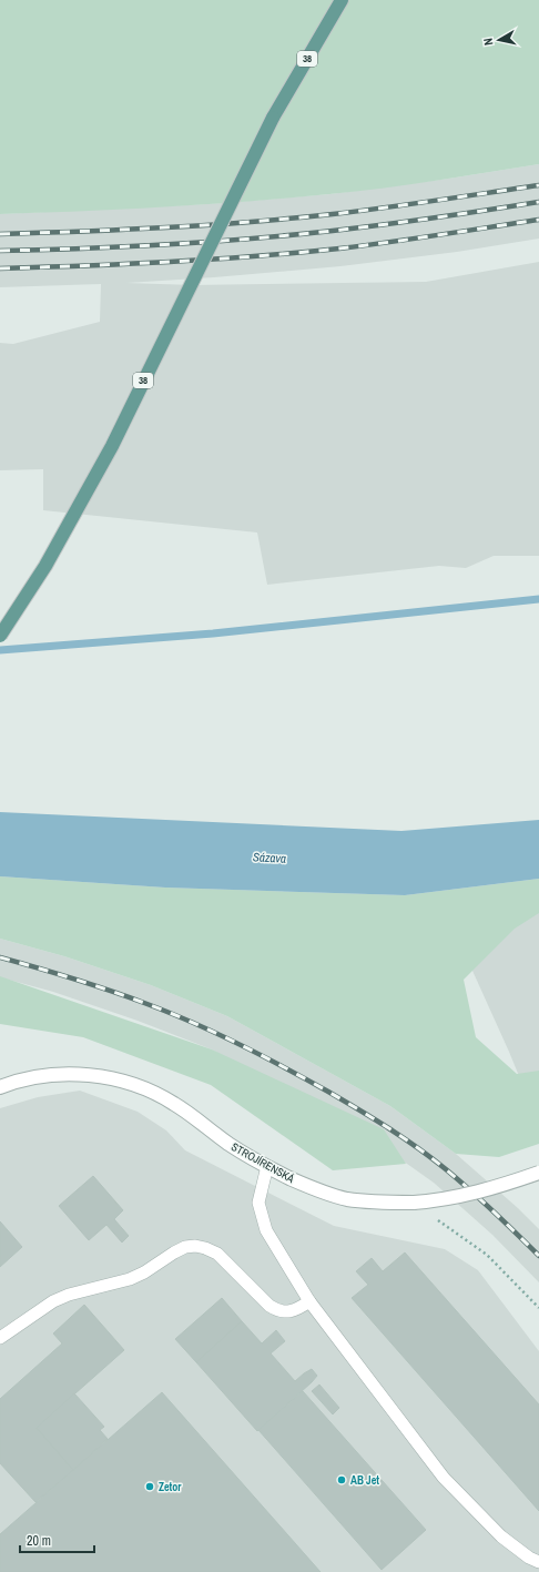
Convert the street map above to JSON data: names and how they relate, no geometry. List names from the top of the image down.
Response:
{
  "streets": {
    "main road": ["38"],
    "street": ["STROJÍRENSKÁ"]
  },
  "water": ["Sázava"],
  "places": ["AB Jet", "Zetor"],
  "scale_bar": "20 m",
  "north": "left"
}
